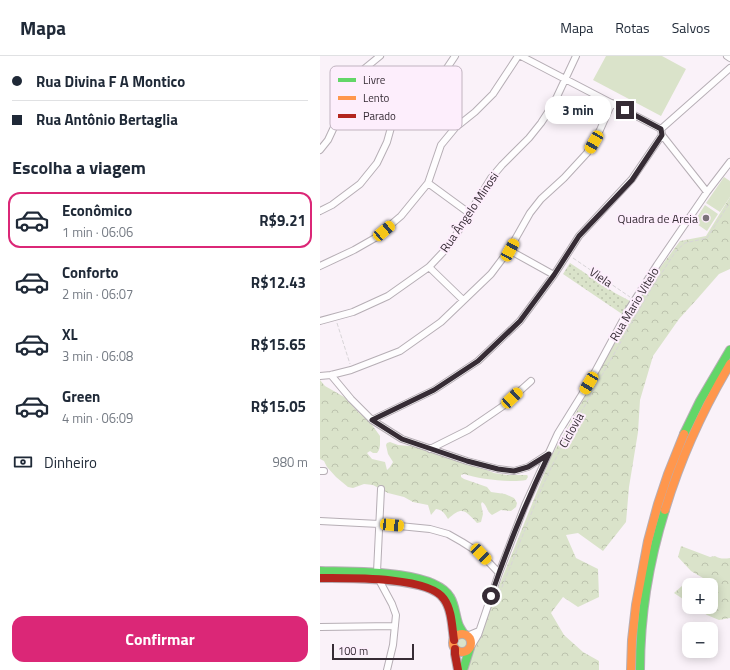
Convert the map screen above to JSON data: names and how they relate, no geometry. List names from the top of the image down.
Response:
{
  "streets": {
    "street": ["Rua Ângelo Minosi", "Rua Mario Vitelo"],
    "path": ["Viela", "Ciclovia"]
  },
  "crossings": [
    ["Viela", "Rua Mario Vitelo"]
  ],
  "places": ["Quadra de Areia"],
  "legend": ["Livre", "Lento", "Parado"],
  "scale_bar": "100 m",
  "page": {
    "header": "Mapa",
    "nav": ["Mapa", "Rotas", "Salvos"],
    "banner": ["Rua Divina F A Montico", "Rua Antônio Bertaglia"],
    "bubble": "3 min",
    "heading": "Escolha a viagem",
    "list": [
      {
        "name": "Econômico",
        "note": "1 min · 06:06",
        "value": "R$9.21"
      },
      {
        "name": "Conforto",
        "note": "2 min · 06:07",
        "value": "R$12.43"
      },
      {
        "name": "XL",
        "note": "3 min · 06:08",
        "value": "R$15.65"
      },
      {
        "name": "Green",
        "note": "4 min · 06:09",
        "value": "R$15.05"
      }
    ],
    "pay": ["Dinheiro", "980 m"],
    "map_buttons": ["+", "−"],
    "buttons": "Confirmar",
    "scale": "100 m"
  }
}
